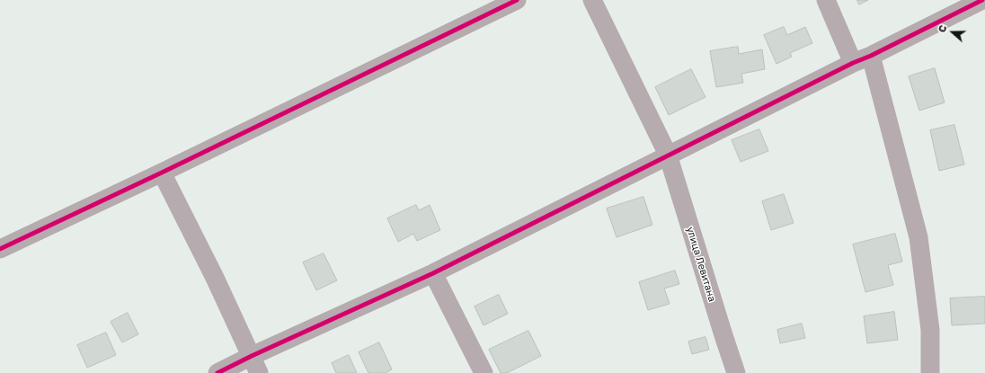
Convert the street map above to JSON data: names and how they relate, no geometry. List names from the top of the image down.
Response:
{
  "streets": {
    "street": ["улица Левитана"]
  },
  "north": "left"
}
